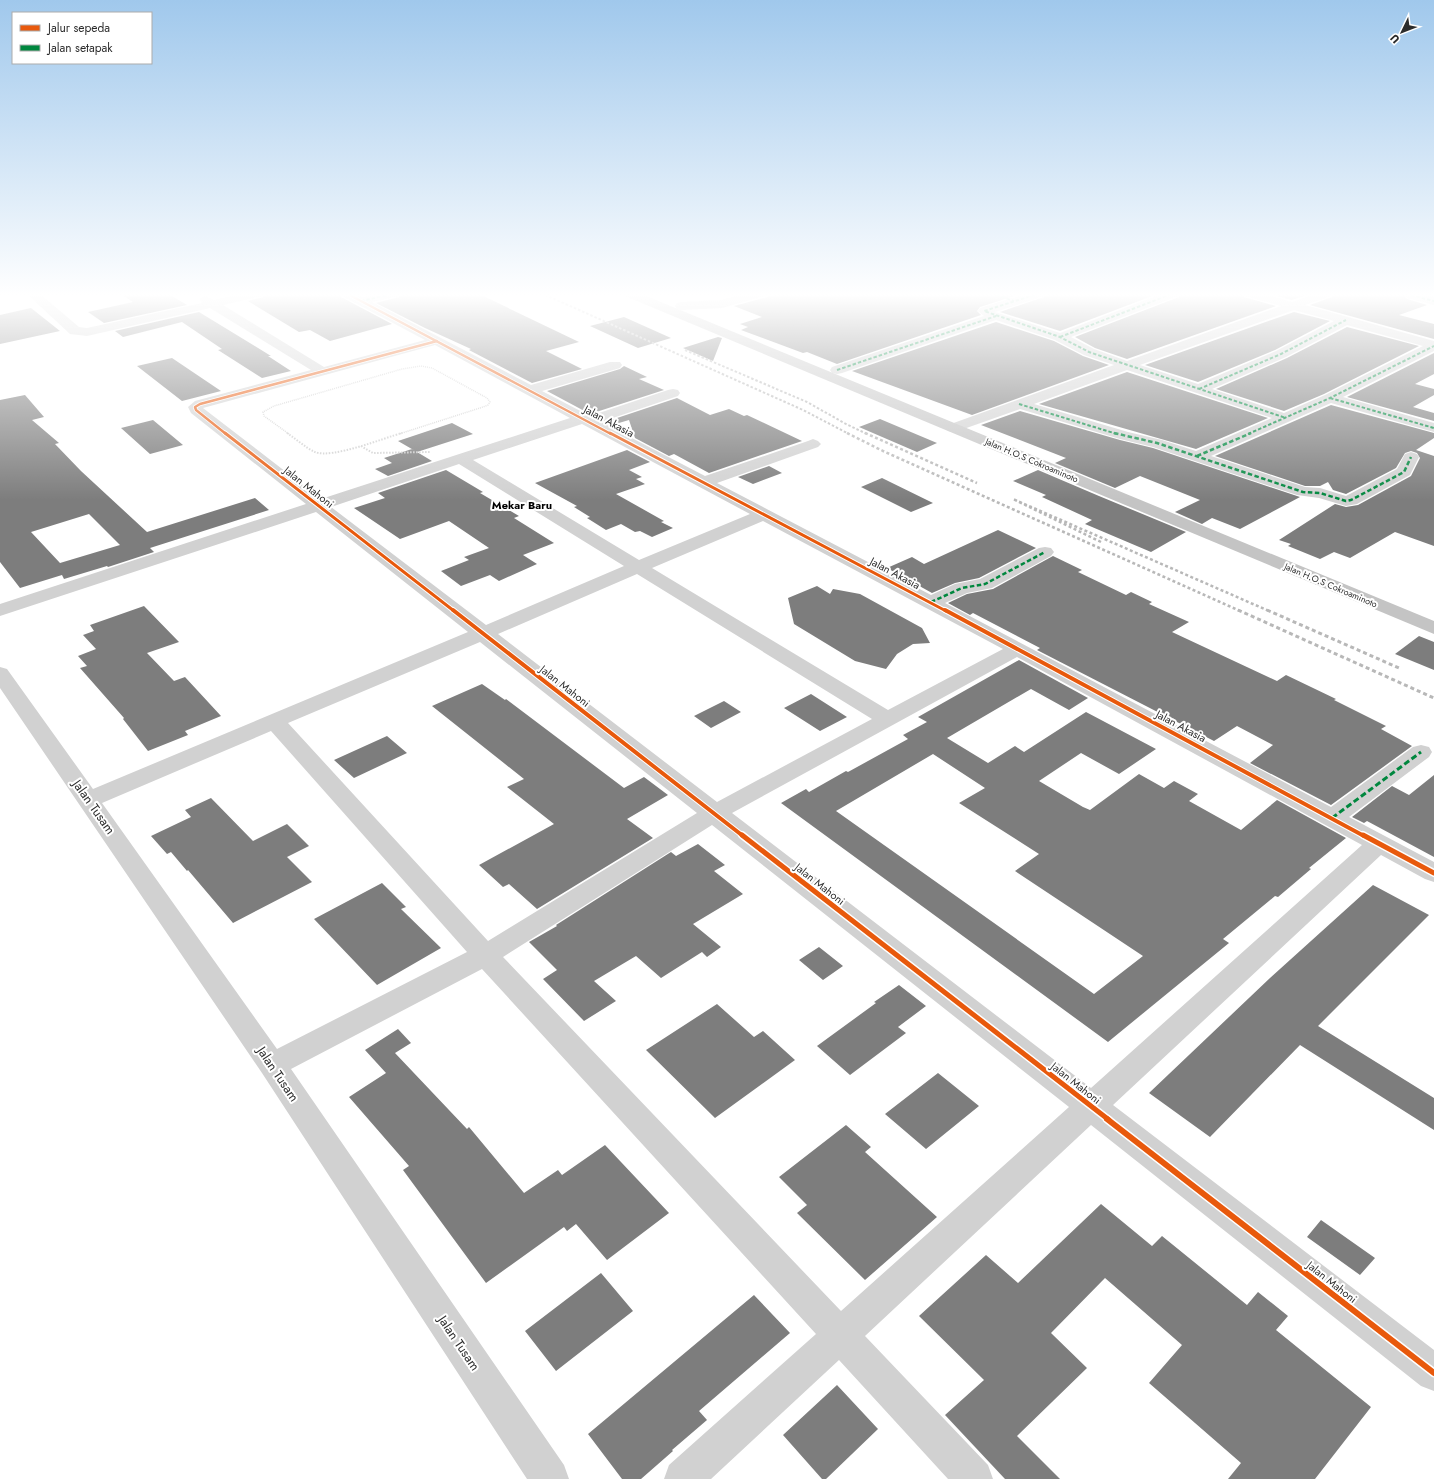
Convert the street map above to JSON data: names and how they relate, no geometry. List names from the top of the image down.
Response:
{
  "streets": {
    "main road": ["Jalan H.O.S Cokroaminoto"],
    "street": ["Jalan Akasia", "Jalan Mahoni", "Jalan Tusam"]
  },
  "districts": ["Mekar Baru"],
  "legend": ["Jalur sepeda", "Jalan setapak"],
  "north": "bottom left"
}
